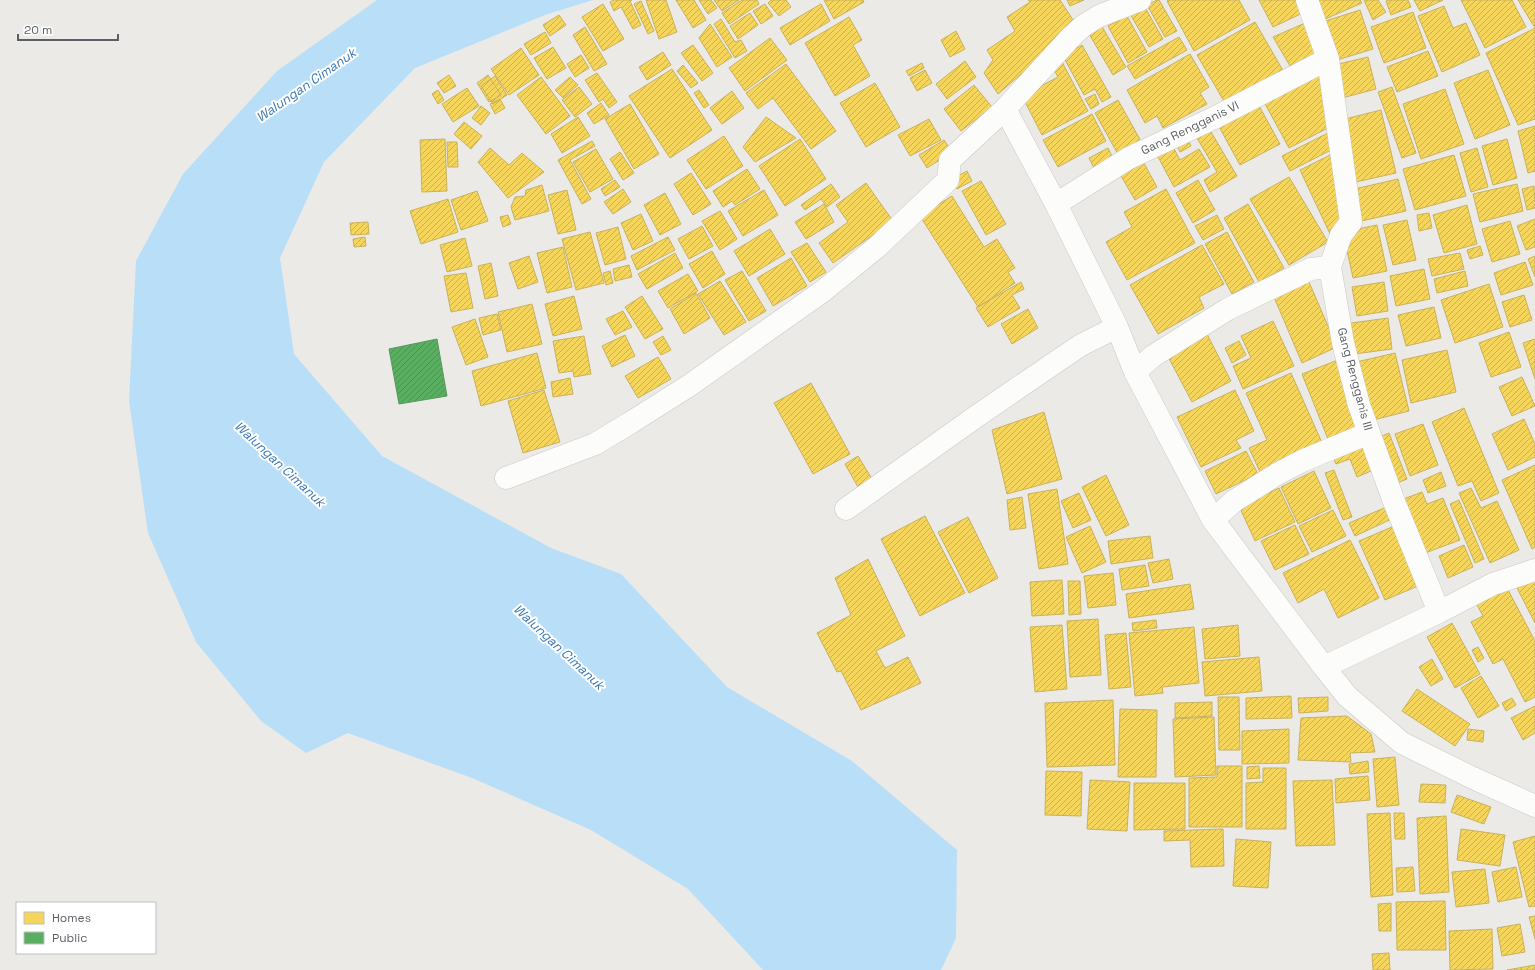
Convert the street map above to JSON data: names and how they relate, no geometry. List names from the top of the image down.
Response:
{
  "streets": {
    "street": ["Gang Rengganis VI", "Gang Rengganis III"]
  },
  "crossings": [
    ["Gang Rengganis VI", "Gang Rengganis III"]
  ],
  "water": ["Walungan Cimanuk"],
  "legend": ["Homes", "Public"],
  "scale_bar": "20 m"
}
